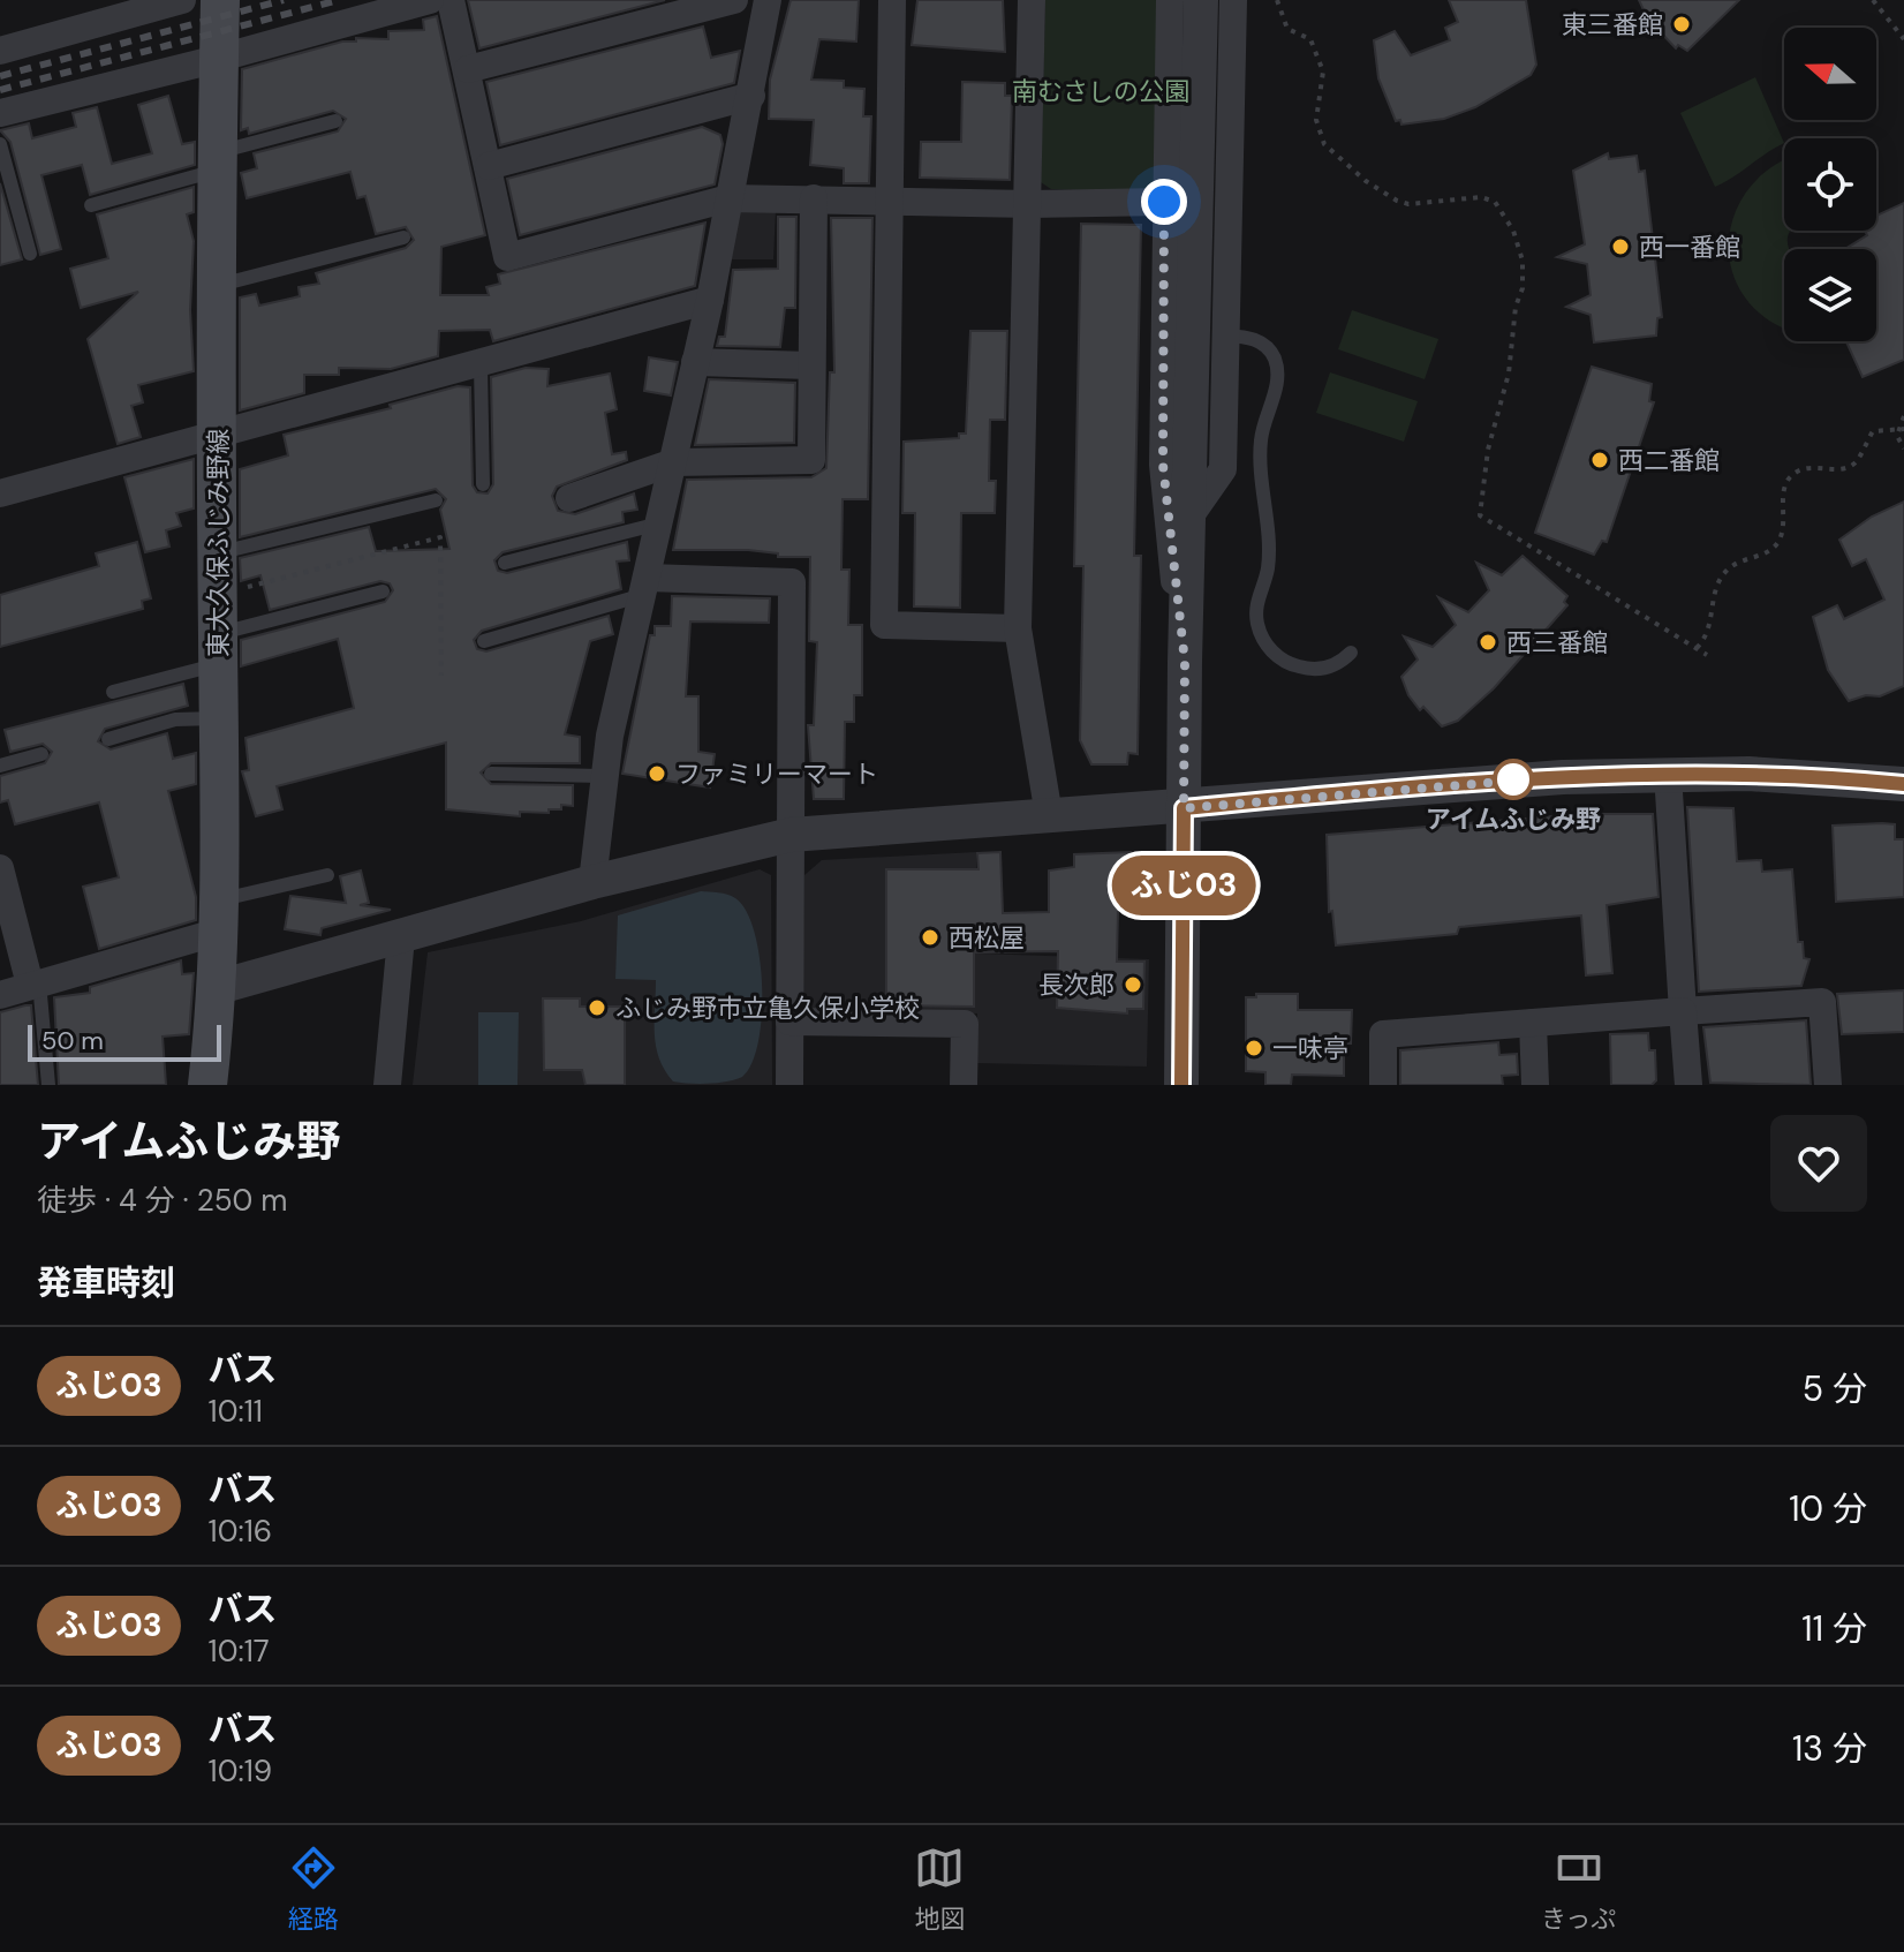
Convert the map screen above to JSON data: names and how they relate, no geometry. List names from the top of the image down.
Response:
{
  "streets": {
    "main road": ["東大久保ふじみ野線"]
  },
  "parks": ["南むさしの公園"],
  "places": [
    "東三番館",
    "西一番館",
    "西二番館",
    "西三番館",
    "ファミリーマート",
    "アイムふじみ野",
    "西松屋",
    "長次郎",
    "ふじみ野市立亀久保小学校",
    "一味亭"
  ],
  "lines": ["bus line ふじ03"],
  "scale_bar": "50 m",
  "north": "left",
  "page": {
    "on_map": "ふじ03",
    "scale": "50 m",
    "heading": [
      ["アイムふじみ野", "徒歩 · 4 分 · 250 m"],
      "発車時刻"
    ],
    "list": [
      {
        "mark": "ふじ03",
        "name": "バス",
        "note": "10:11",
        "value": "5 分"
      },
      {
        "mark": "ふじ03",
        "name": "バス",
        "note": "10:16",
        "value": "10 分"
      },
      {
        "mark": "ふじ03",
        "name": "バス",
        "note": "10:17",
        "value": "11 分"
      },
      {
        "mark": "ふじ03",
        "name": "バス",
        "note": "10:19",
        "value": "13 分"
      }
    ],
    "tabs": ["経路", "地図", "きっぷ"]
  }
}
